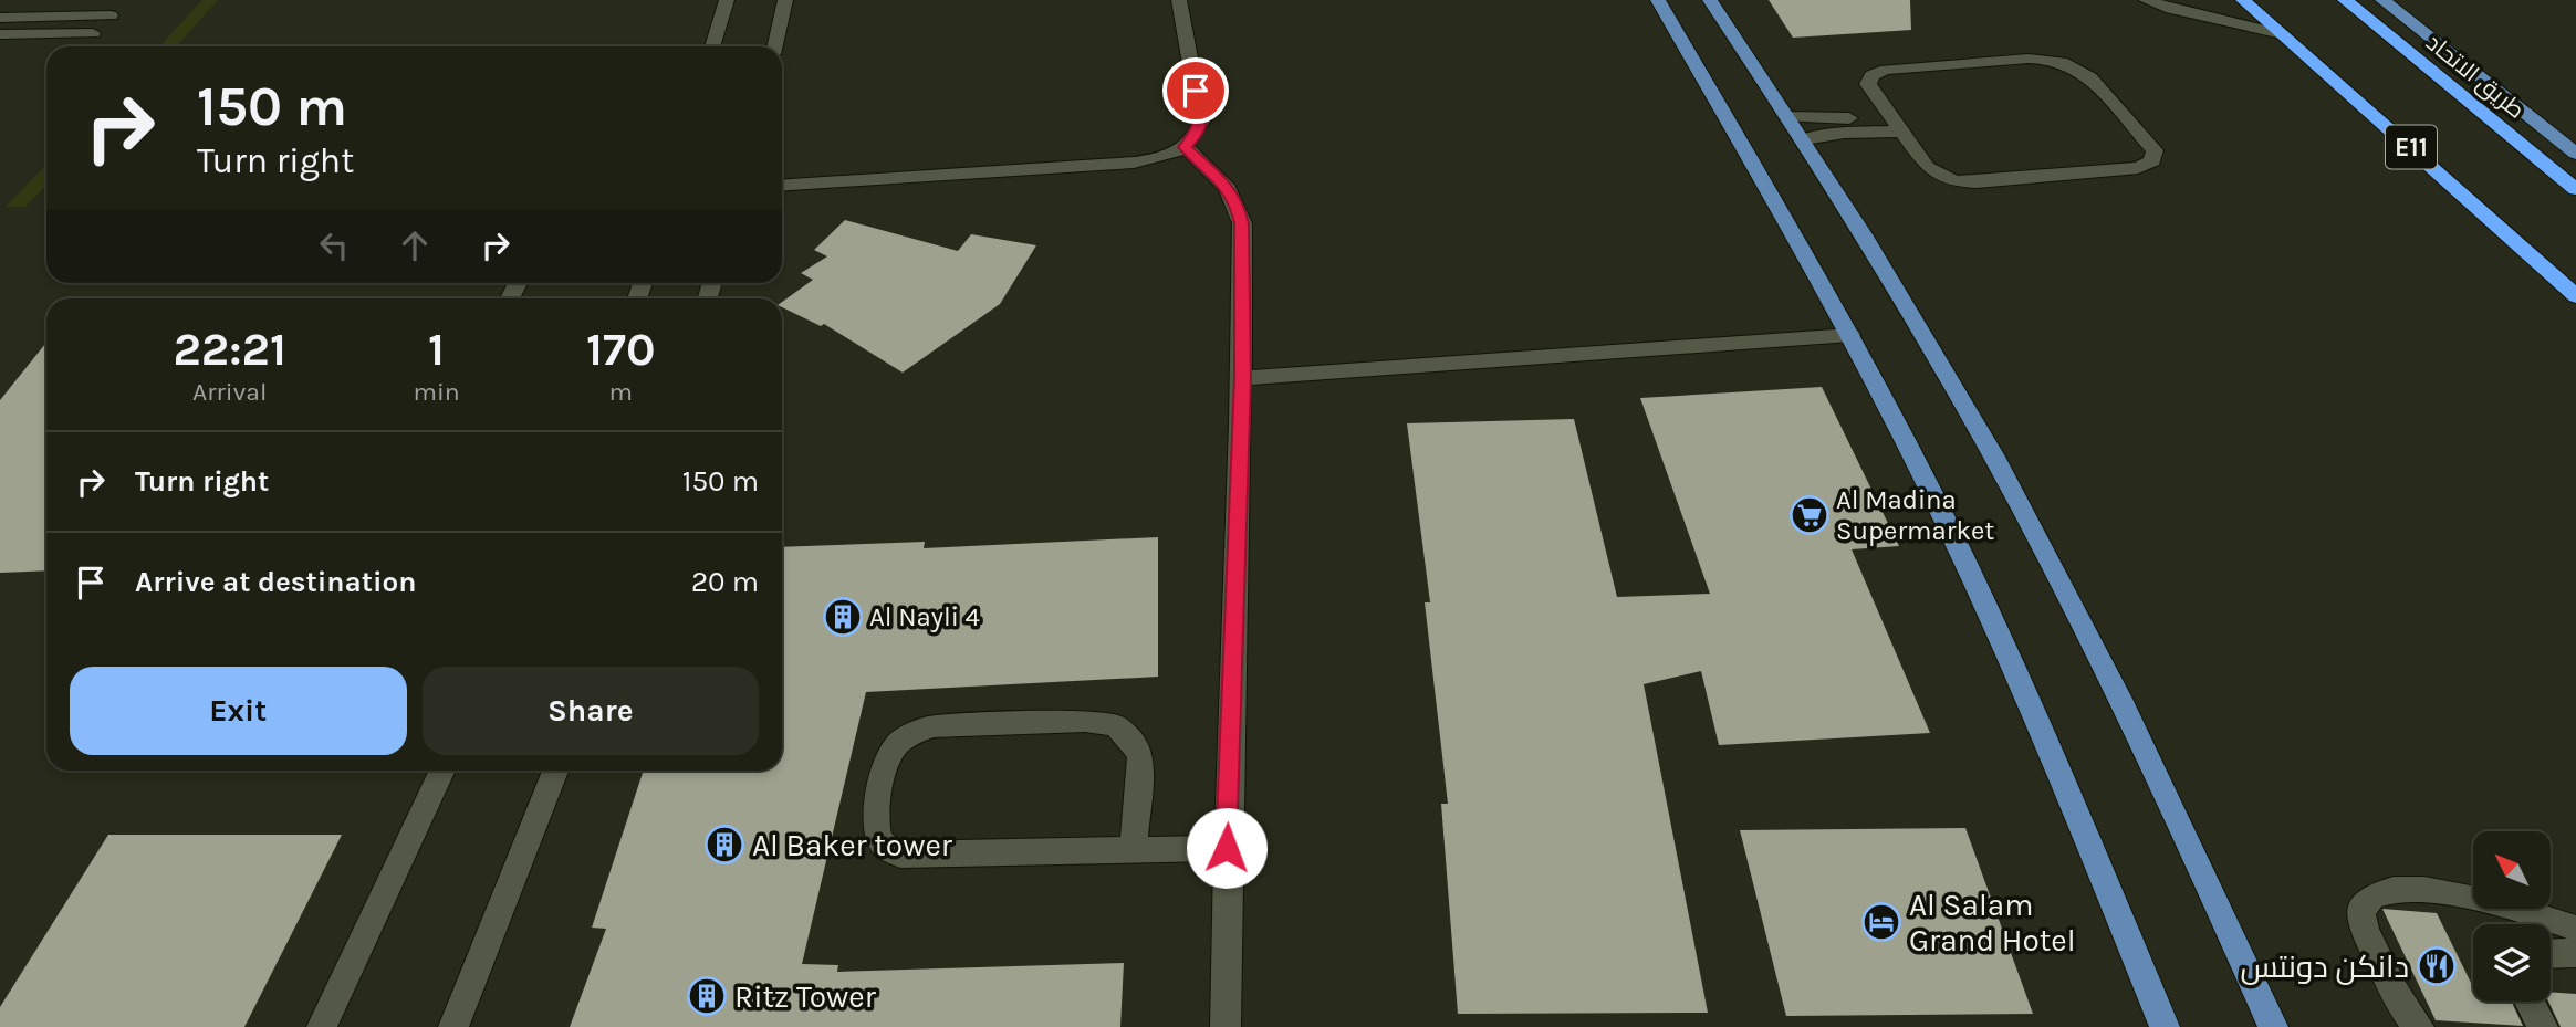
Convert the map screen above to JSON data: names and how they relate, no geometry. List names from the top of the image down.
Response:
{
  "streets": {
    "highway": ["طريق الاتحاد", "E11"]
  },
  "places": {
    "supermarket": ["Al Madina Supermarket"],
    "building": ["Al Nayli 4", "Al Baker tower", "Ritz Tower"],
    "hotel": ["Al Salam Grand Hotel"],
    "restaurant": ["دانكن دونتس"]
  },
  "north": "top left",
  "page": {
    "turn": ["150 m", "Turn right"],
    "eta": [
      "22:21",
      "Arrival",
      "1",
      "min",
      "170",
      "m"
    ],
    "list": [
      {
        "name": "Turn right",
        "value": "150 m"
      },
      {
        "name": "Arrive at destination",
        "value": "20 m"
      }
    ],
    "buttons": ["Exit", "Share"]
  }
}
